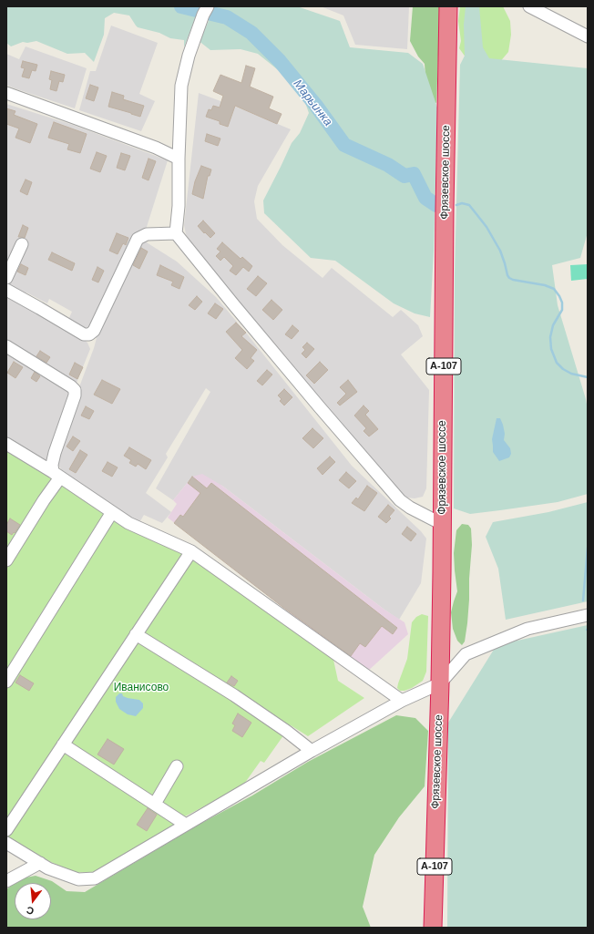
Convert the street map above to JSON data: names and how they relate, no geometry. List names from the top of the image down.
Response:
{
  "streets": {
    "highway": ["Фрязевское шоссе", "А-107"]
  },
  "water": ["Марьинка"],
  "parks": ["Иванисово"],
  "north": "bottom"
}
